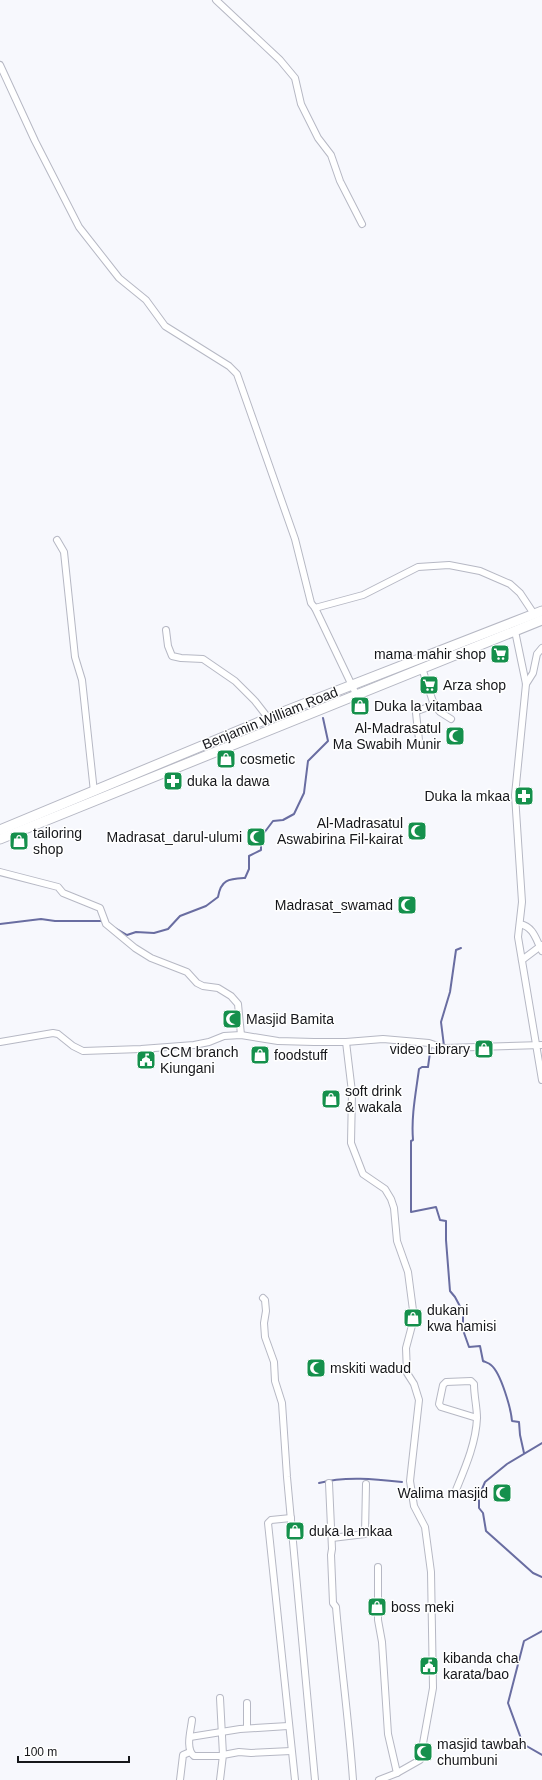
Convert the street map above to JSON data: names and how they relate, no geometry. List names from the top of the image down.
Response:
{
  "streets": {
    "main road": ["Benjamin William Road"]
  },
  "places": {
    "supermarket": ["mama mahir shop", "Arza shop"],
    "shop": [
      "Duka la vitambaa",
      "cosmetic",
      "tailoring shop",
      "video Library",
      "foodstuff",
      "soft drink & wakala",
      "dukani kwa hamisi",
      "duka la mkaa",
      "boss meki"
    ],
    "mosque": [
      "Al-Madrasatul Ma Swabih Munir",
      "Al-Madrasatul Aswabirina Fil-kairat",
      "Madrasat_darul-ulumi",
      "Madrasat_swamad",
      "Masjid Bamita",
      "mskiti wadud",
      "Walima masjid",
      "masjid tawbah chumbuni"
    ],
    "pharmacy": ["duka la dawa", "Duka la mkaa"],
    "public building": ["CCM branch Kiungani", "kibanda cha karata/bao"]
  },
  "scale_bar": "100 m"
}
